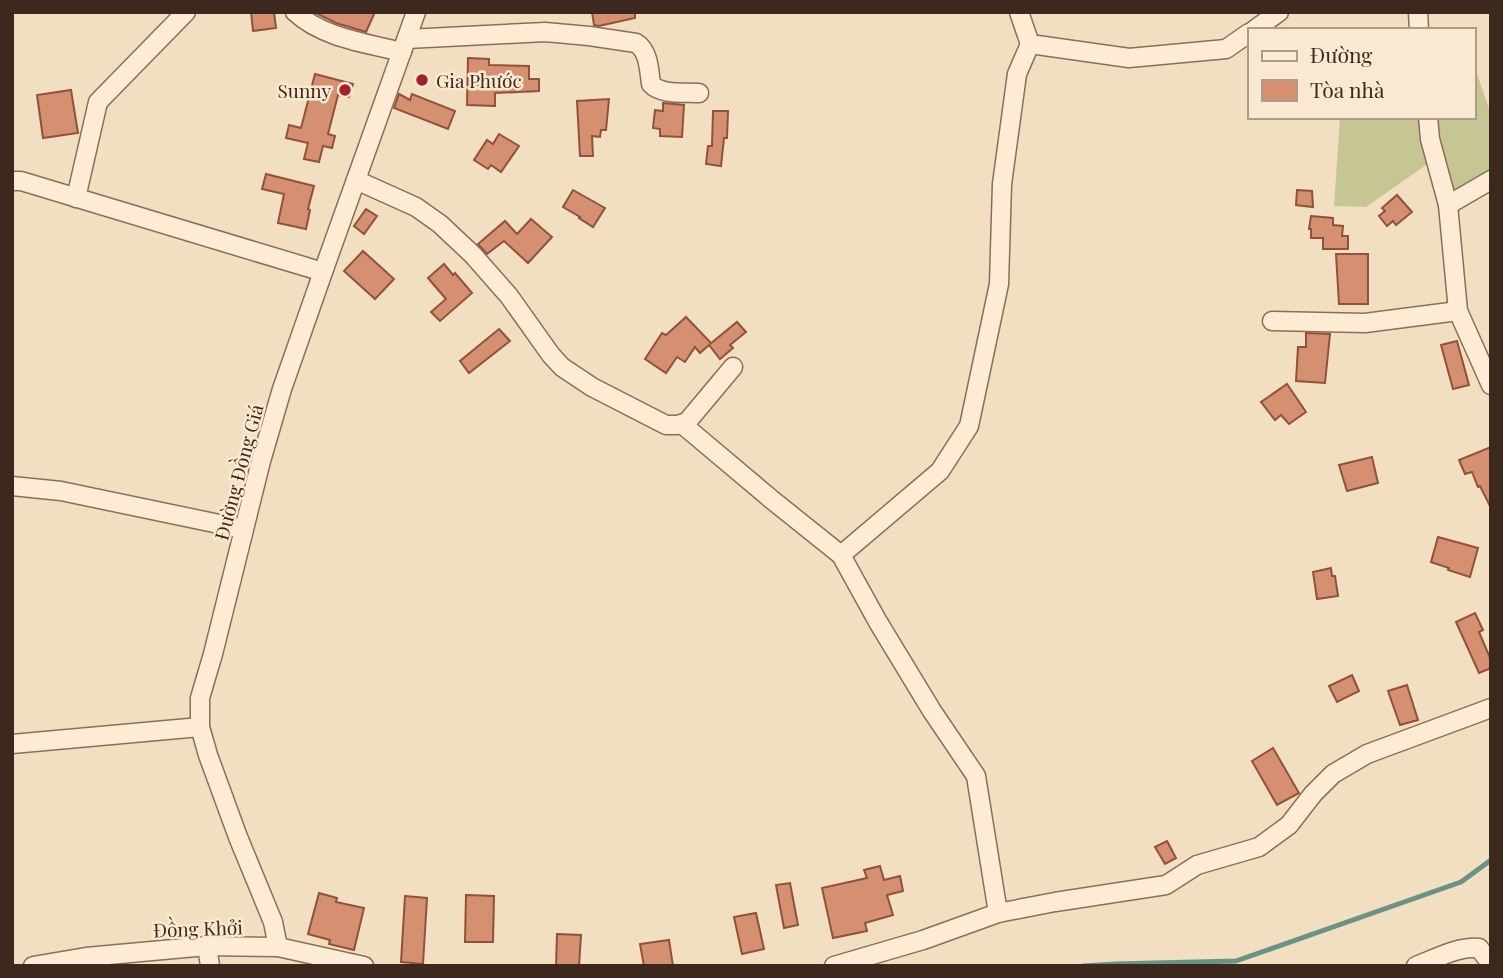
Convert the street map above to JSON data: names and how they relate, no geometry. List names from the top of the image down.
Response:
{
  "streets": {
    "street": ["Đường Đồng Giá", "Đồng Khởi"]
  },
  "crossings": [
    ["Đường Đồng Giá", "Đồng Khởi"]
  ],
  "places": ["Gia Phước", "Sunny"],
  "legend": ["Đường", "Tòa nhà"]
}
